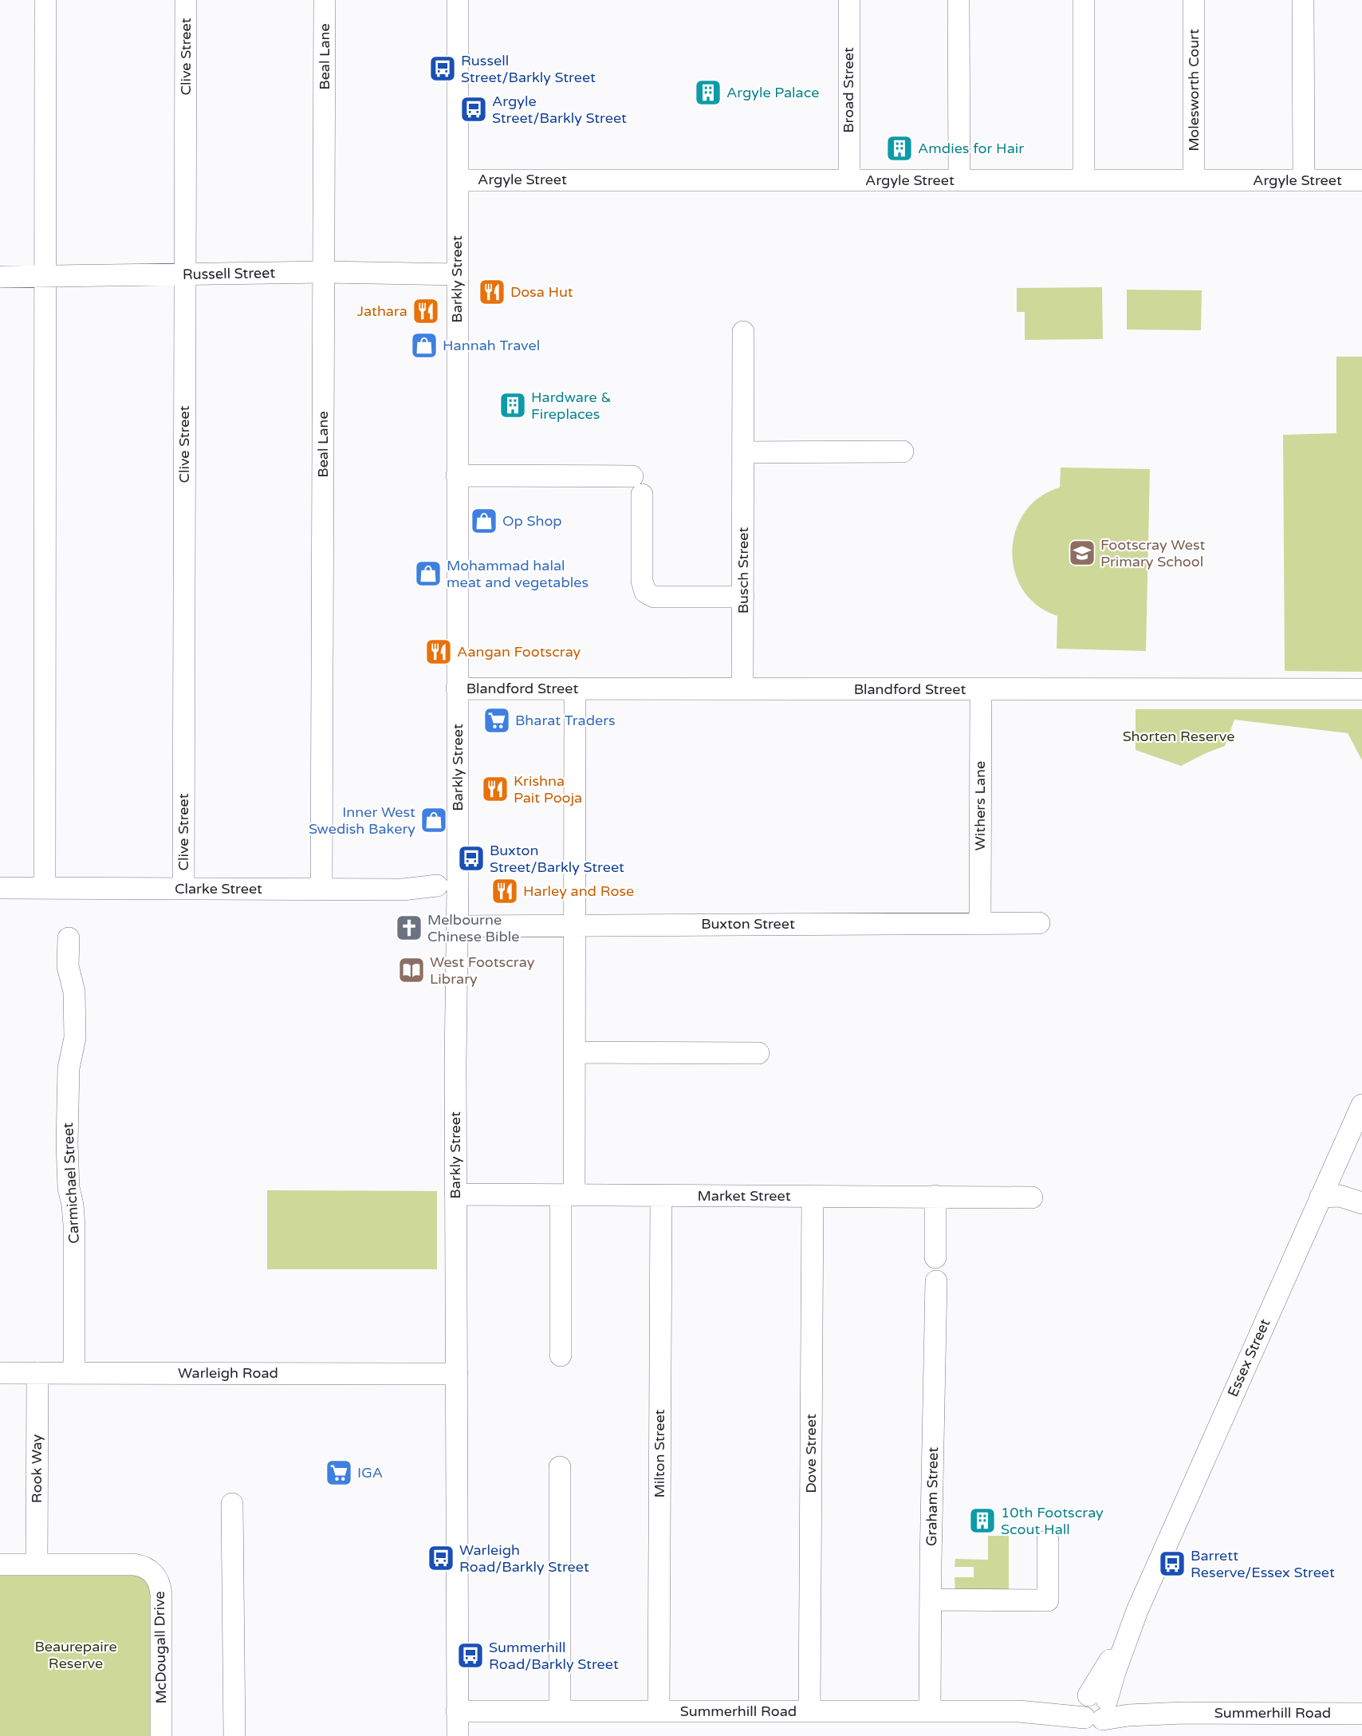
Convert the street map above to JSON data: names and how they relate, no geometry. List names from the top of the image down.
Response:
{
  "streets": {
    "street": [
      "Clive Street",
      "Beal Lane",
      "Broad Street",
      "Molesworth Court",
      "Argyle Street",
      "Russell Street",
      "Barkly Street",
      "Busch Street",
      "Blandford Street",
      "Withers Lane",
      "Clarke Street",
      "Buxton Street",
      "Carmichael Street",
      "Market Street",
      "Essex Street",
      "Warleigh Road",
      "Milton Street",
      "Dove Street",
      "Rook Way",
      "Graham Street",
      "McDougall Drive",
      "Summerhill Road"
    ]
  },
  "crossings": [
    ["Clive Street", "Russell Street"],
    ["Clive Street", "Clarke Street"],
    ["Beal Lane", "Russell Street"],
    ["Beal Lane", "Clarke Street"],
    ["Broad Street", "Argyle Street"],
    ["Molesworth Court", "Argyle Street"],
    ["Argyle Street", "Barkly Street"],
    ["Russell Street", "Barkly Street"],
    ["Barkly Street", "Blandford Street"],
    ["Barkly Street", "Buxton Street"],
    ["Barkly Street", "Market Street"],
    ["Barkly Street", "Warleigh Road"],
    ["Barkly Street", "Summerhill Road"],
    ["Busch Street", "Blandford Street"],
    ["Blandford Street", "Withers Lane"],
    ["Withers Lane", "Buxton Street"],
    ["Carmichael Street", "Warleigh Road"],
    ["Market Street", "Milton Street"],
    ["Market Street", "Dove Street"],
    ["Essex Street", "Summerhill Road"],
    ["Warleigh Road", "Rook Way"],
    ["Milton Street", "Summerhill Road"],
    ["Dove Street", "Summerhill Road"],
    ["Rook Way", "McDougall Drive"],
    ["Graham Street", "Summerhill Road"]
  ],
  "parks": ["Shorten Reserve", "Beaurepaire Reserve"],
  "places": {
    "bus stop": [
      "Russell Street/Barkly Street",
      "Argyle Street/Barkly Street",
      "Buxton Street/Barkly Street",
      "Warleigh Road/Barkly Street",
      "Barrett Reserve/Essex Street",
      "Summerhill Road/Barkly Street"
    ],
    "building": [
      "Argyle Palace",
      "Amdies for Hair",
      "Hardware & Fireplaces",
      "10th Footscray Scout Hall"
    ],
    "restaurant": [
      "Dosa Hut",
      "Jathara",
      "Aangan Footscray",
      "Krishna Pait Pooja",
      "Harley and Rose"
    ],
    "shop": [
      "Hannah Travel",
      "Op Shop",
      "Mohammad halal meat and vegetables",
      "Inner West Swedish Bakery"
    ],
    "school or university": ["Footscray West Primary School"],
    "supermarket": ["Bharat Traders", "IGA"],
    "church": ["Melbourne Chinese Bible"],
    "library": ["West Footscray Library"]
  }
}
